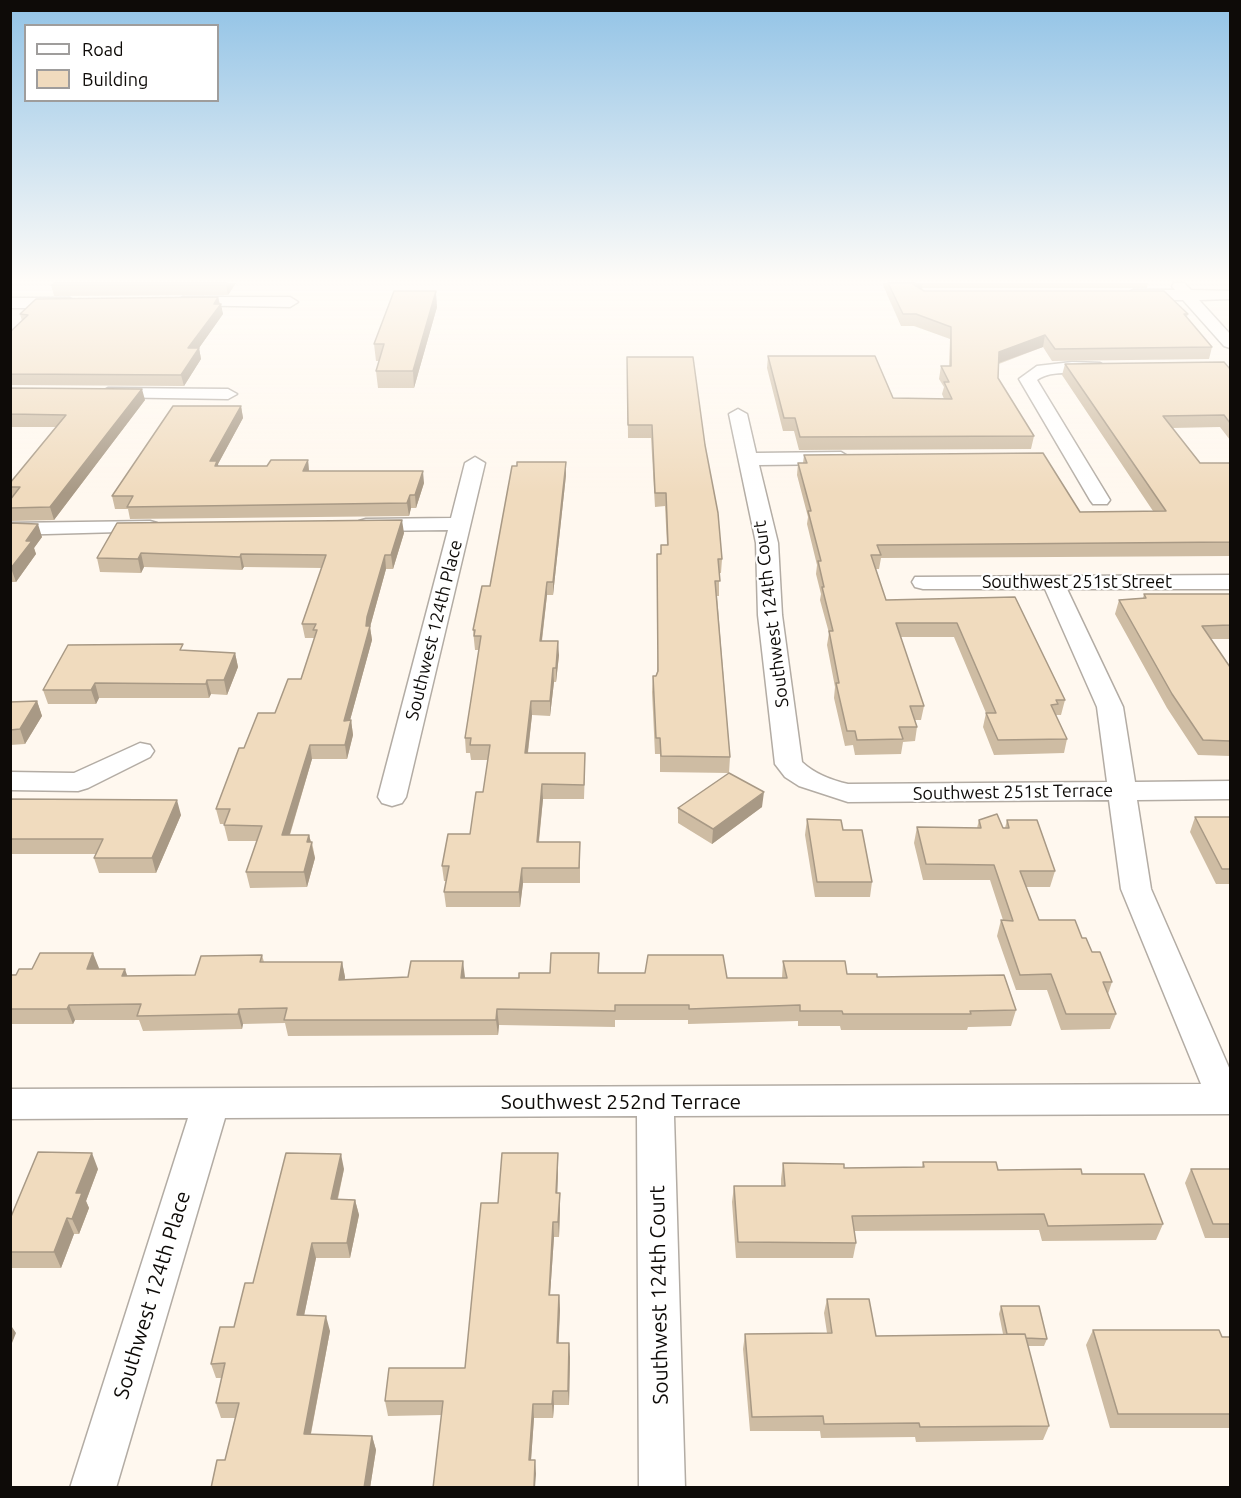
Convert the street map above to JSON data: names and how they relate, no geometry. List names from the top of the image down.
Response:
{
  "streets": {
    "street": [
      "Southwest 251st Street",
      "Southwest 124th Court",
      "Southwest 124th Place",
      "Southwest 251st Terrace",
      "Southwest 252nd Terrace"
    ]
  },
  "crossings": [
    ["Southwest 124th Court", "Southwest 251st Terrace"],
    ["Southwest 124th Court", "Southwest 252nd Terrace"],
    ["Southwest 124th Place", "Southwest 252nd Terrace"]
  ],
  "legend": ["Road", "Building"]
}
